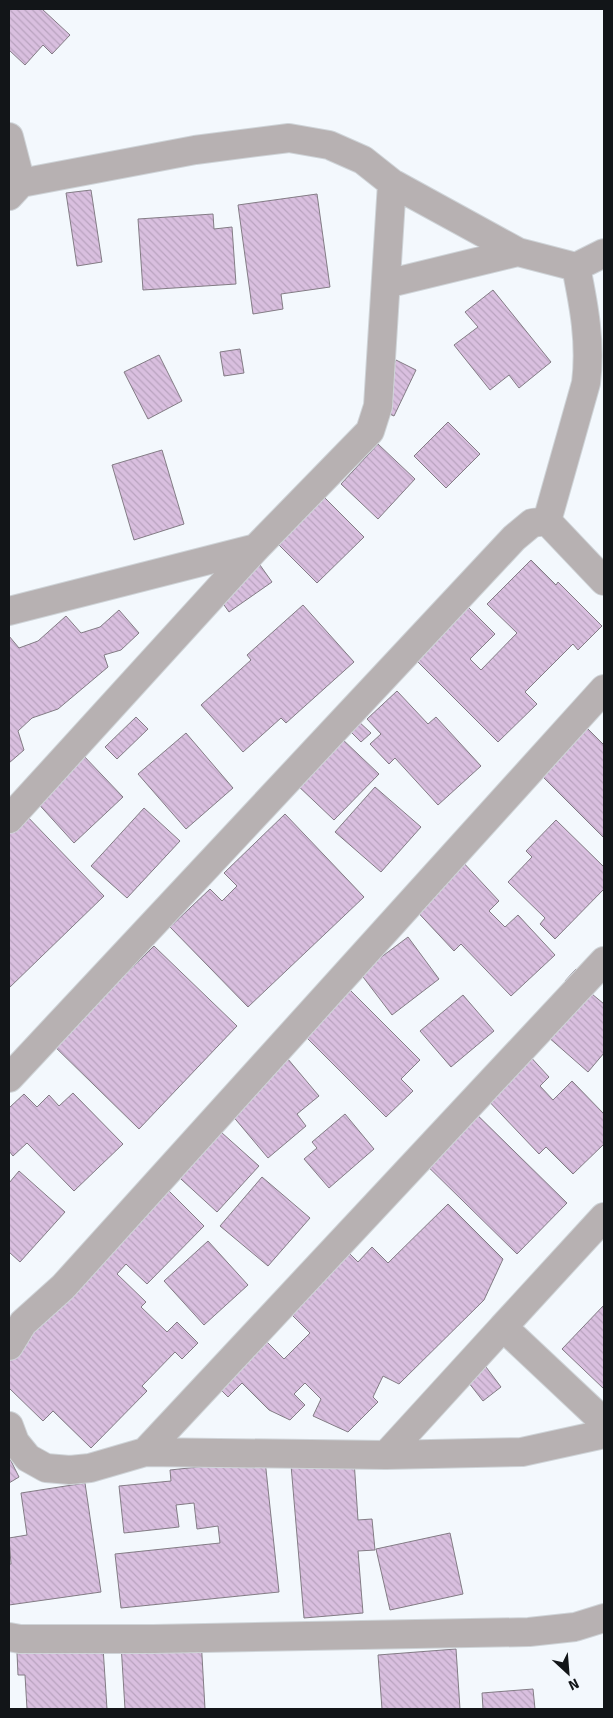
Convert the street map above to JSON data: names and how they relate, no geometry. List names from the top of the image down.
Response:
{
  "north": "bottom right"
}
